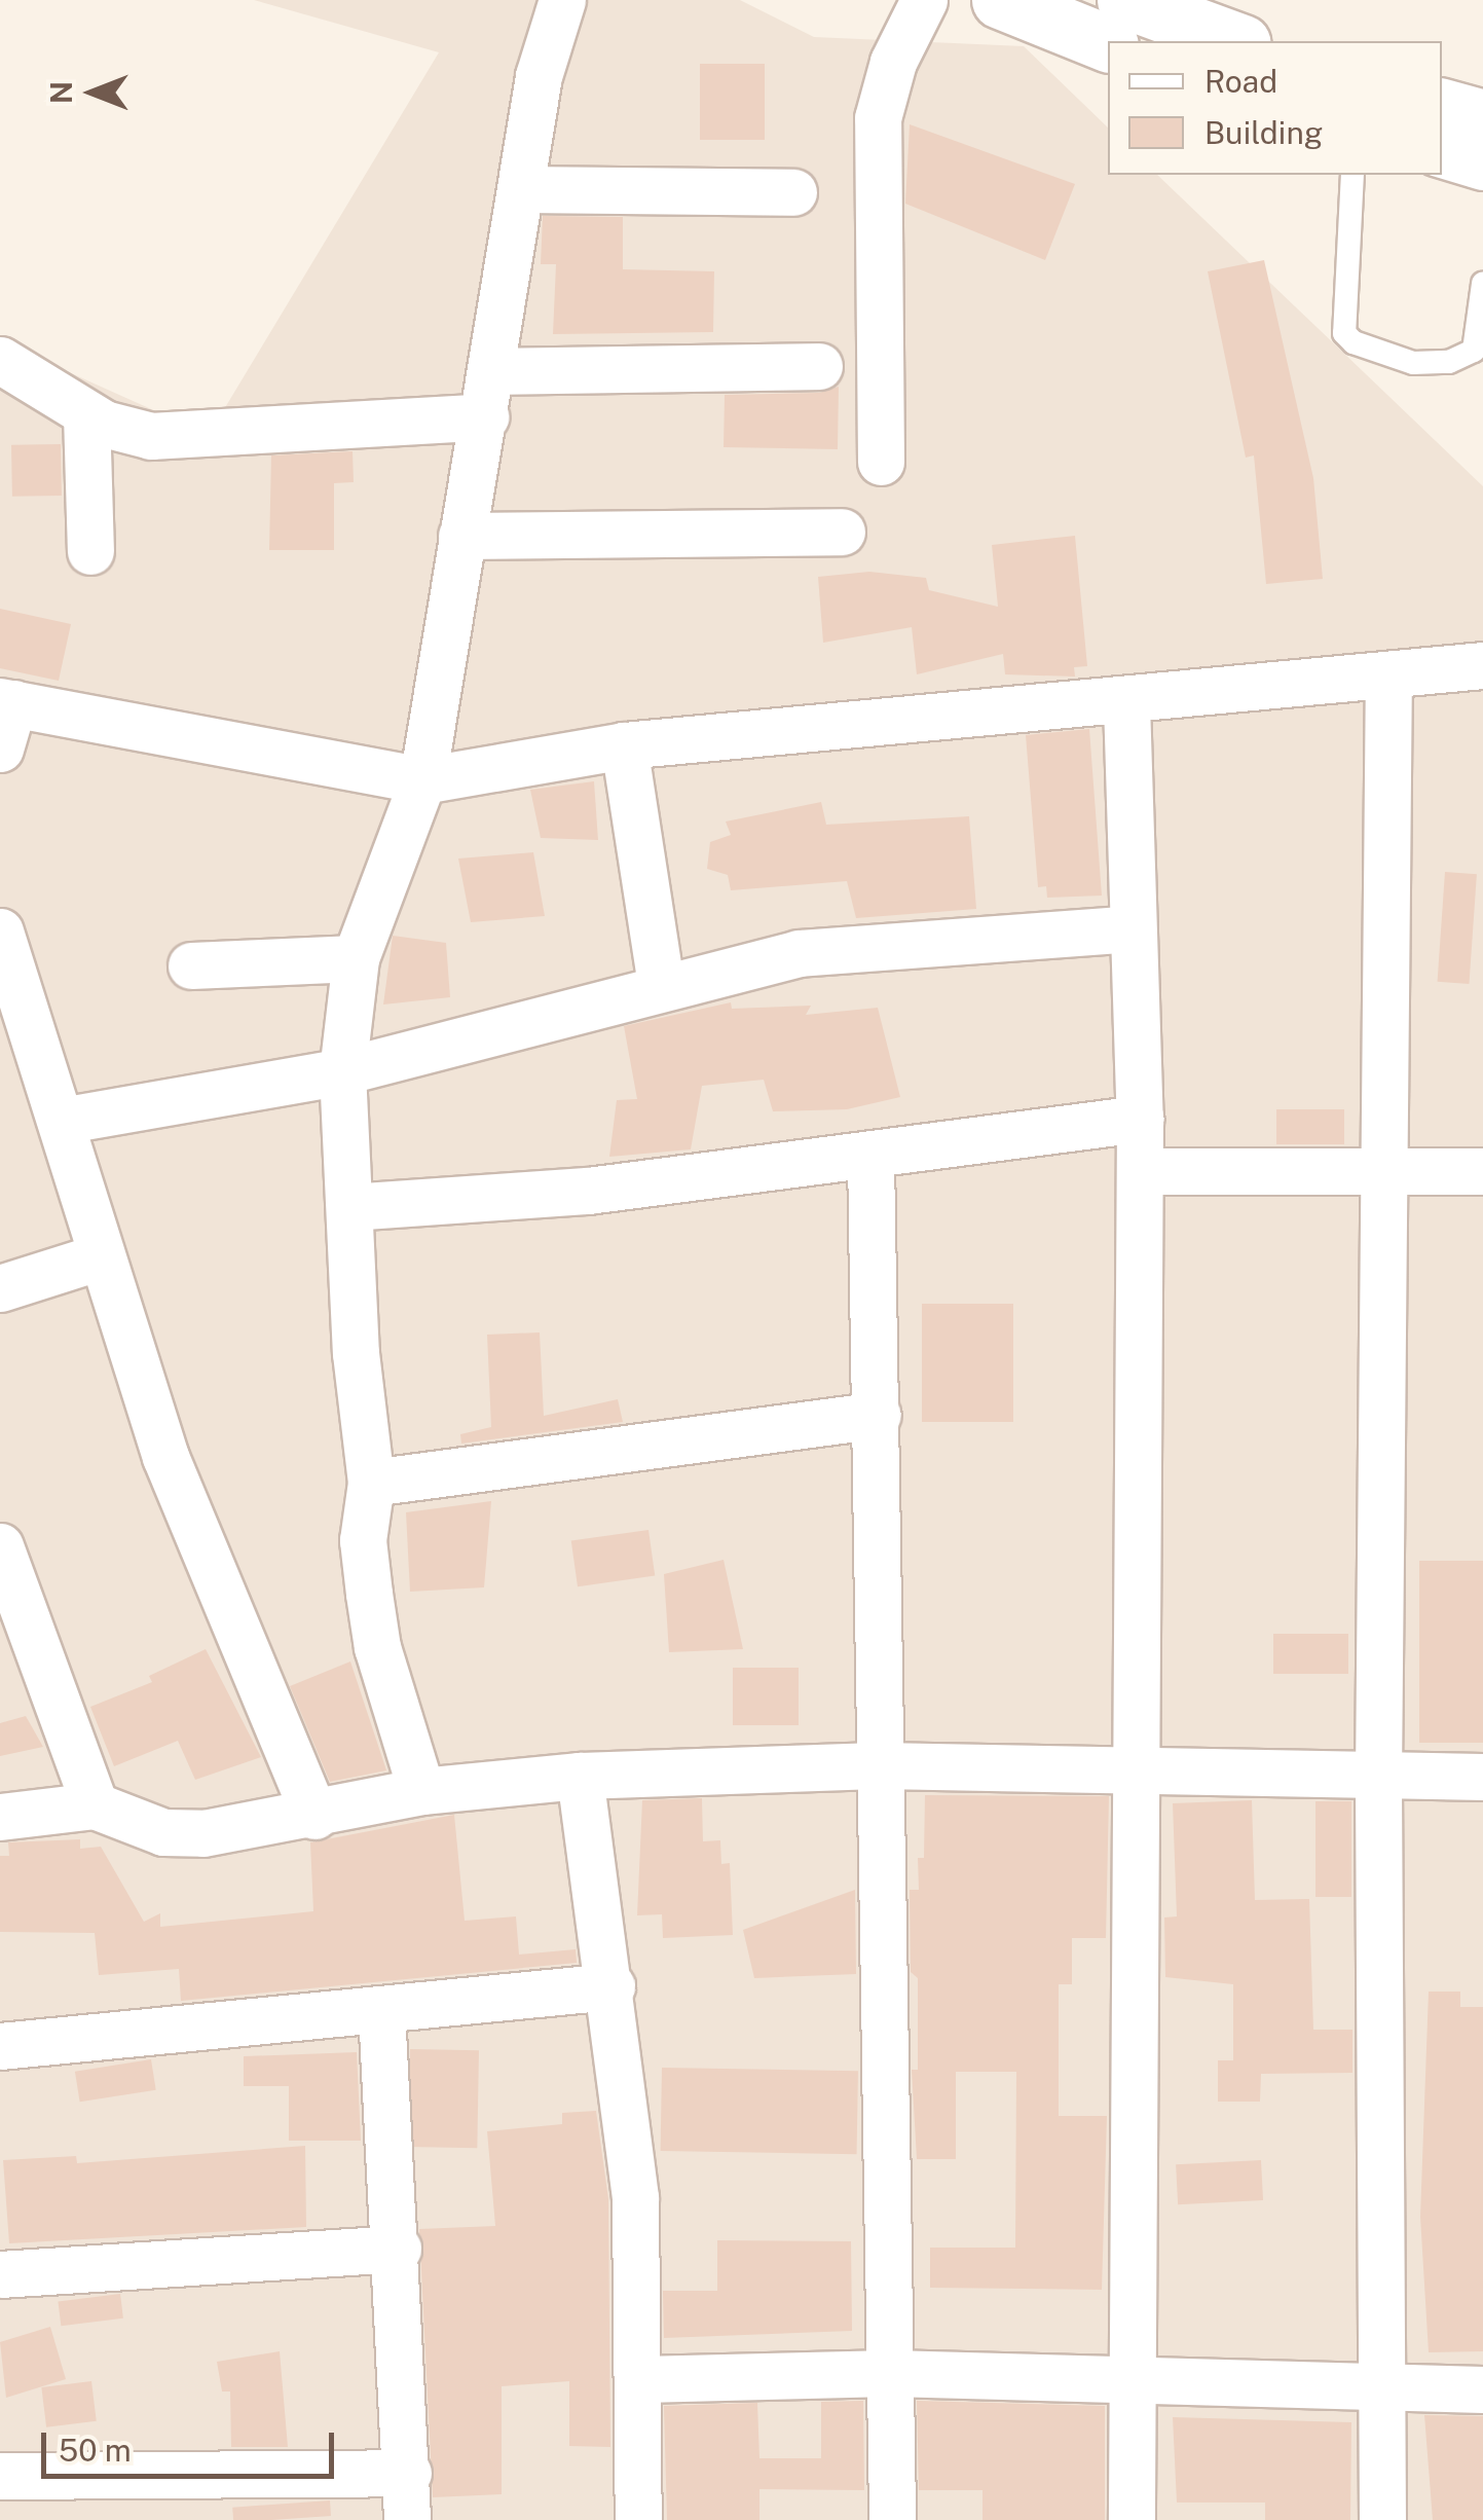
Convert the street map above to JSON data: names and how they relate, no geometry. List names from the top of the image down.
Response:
{
  "legend": ["Road", "Building"],
  "scale_bar": "50 m",
  "north": "left"
}
